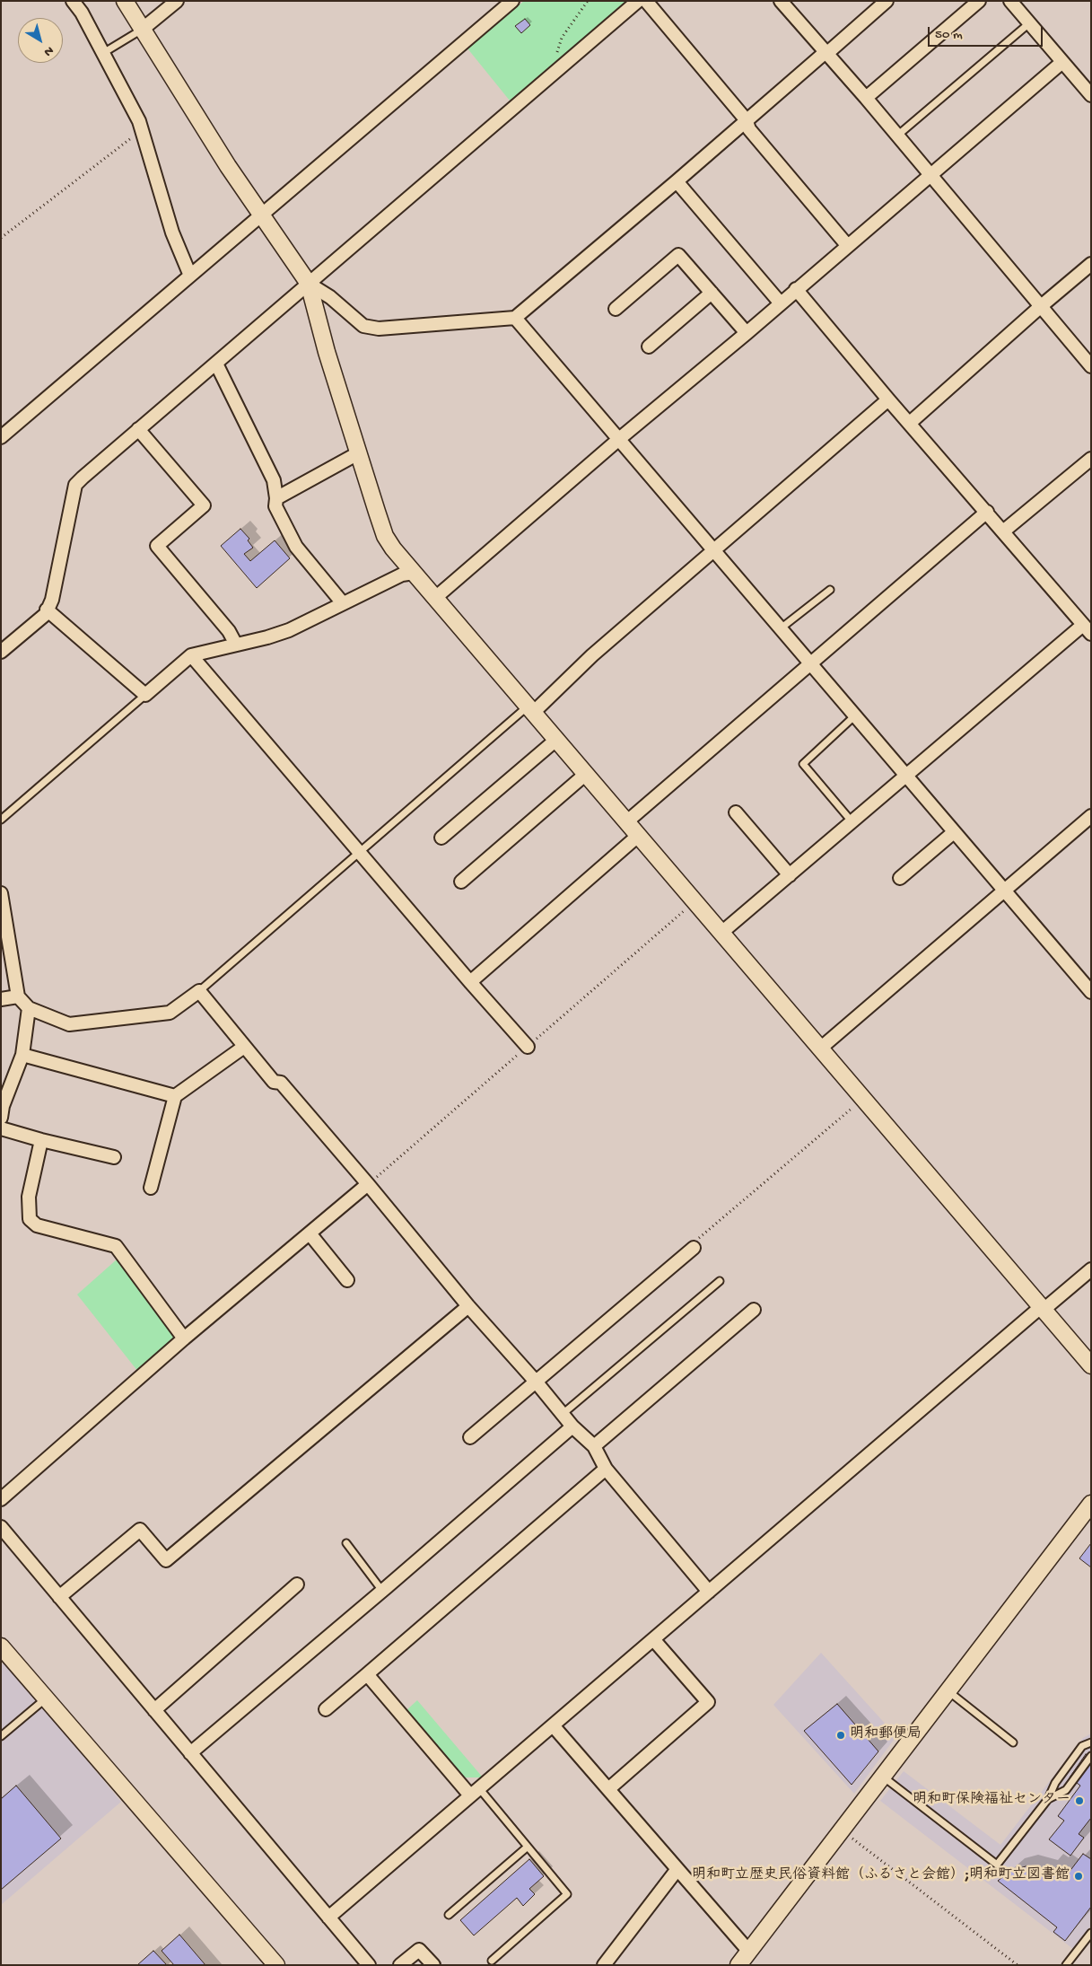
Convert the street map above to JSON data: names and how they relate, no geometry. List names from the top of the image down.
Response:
{
  "places": ["明和郵便局", "明和町保険福祉センター", "明和町立歴史民俗資料館（ふるさと会館）;明和町立図書館"],
  "scale_bar": "50 m",
  "north": "bottom right"
}
